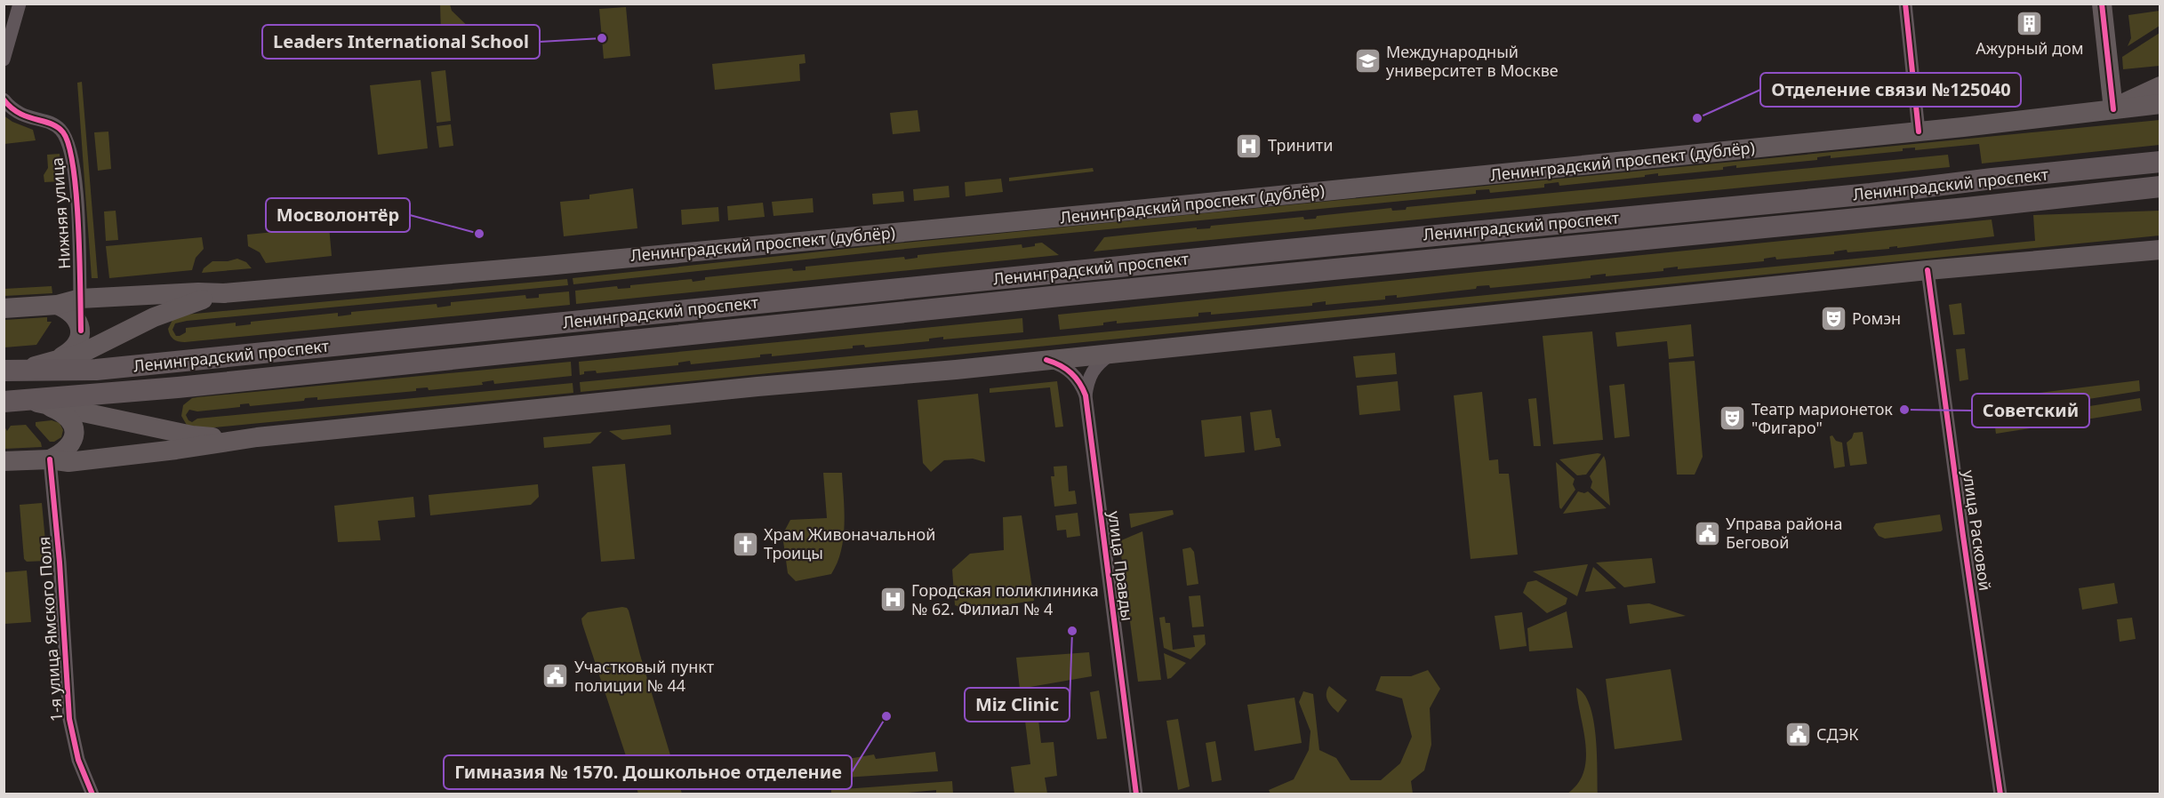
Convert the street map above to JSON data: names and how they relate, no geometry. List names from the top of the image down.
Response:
{
  "streets": {
    "main road": ["Ленинградский проспект (дублёр)", "Ленинградский проспект"],
    "street": [
      "Нижняя улица",
      "улица Расковой",
      "улица Правды",
      "1-я улица Ямского Поля"
    ]
  },
  "crossings": [
    ["Ленинградский проспект (дублёр)", "Ленинградский проспект"],
    ["Ленинградский проспект (дублёр)", "Нижняя улица"]
  ],
  "places": {
    "building": ["Ажурный дом"],
    "other": [
      "Leaders International School",
      "Отделение связи №125040",
      "Мосволонтёр",
      "Советский",
      "Miz Clinic",
      "Гимназия № 1570. Дошкольное отделение"
    ],
    "school or university": ["Международный университет в Москве"],
    "hospital": ["Тринити", "Городская поликлиника № 62. Филиал № 4"],
    "theatre": ["Ромэн", "Театр марионеток \"Фигаро\""],
    "public building": ["Управа района Беговой", "Участковый пункт полиции № 44", "СДЭК"],
    "church": ["Храм Живоначальной Троицы"]
  }
}
